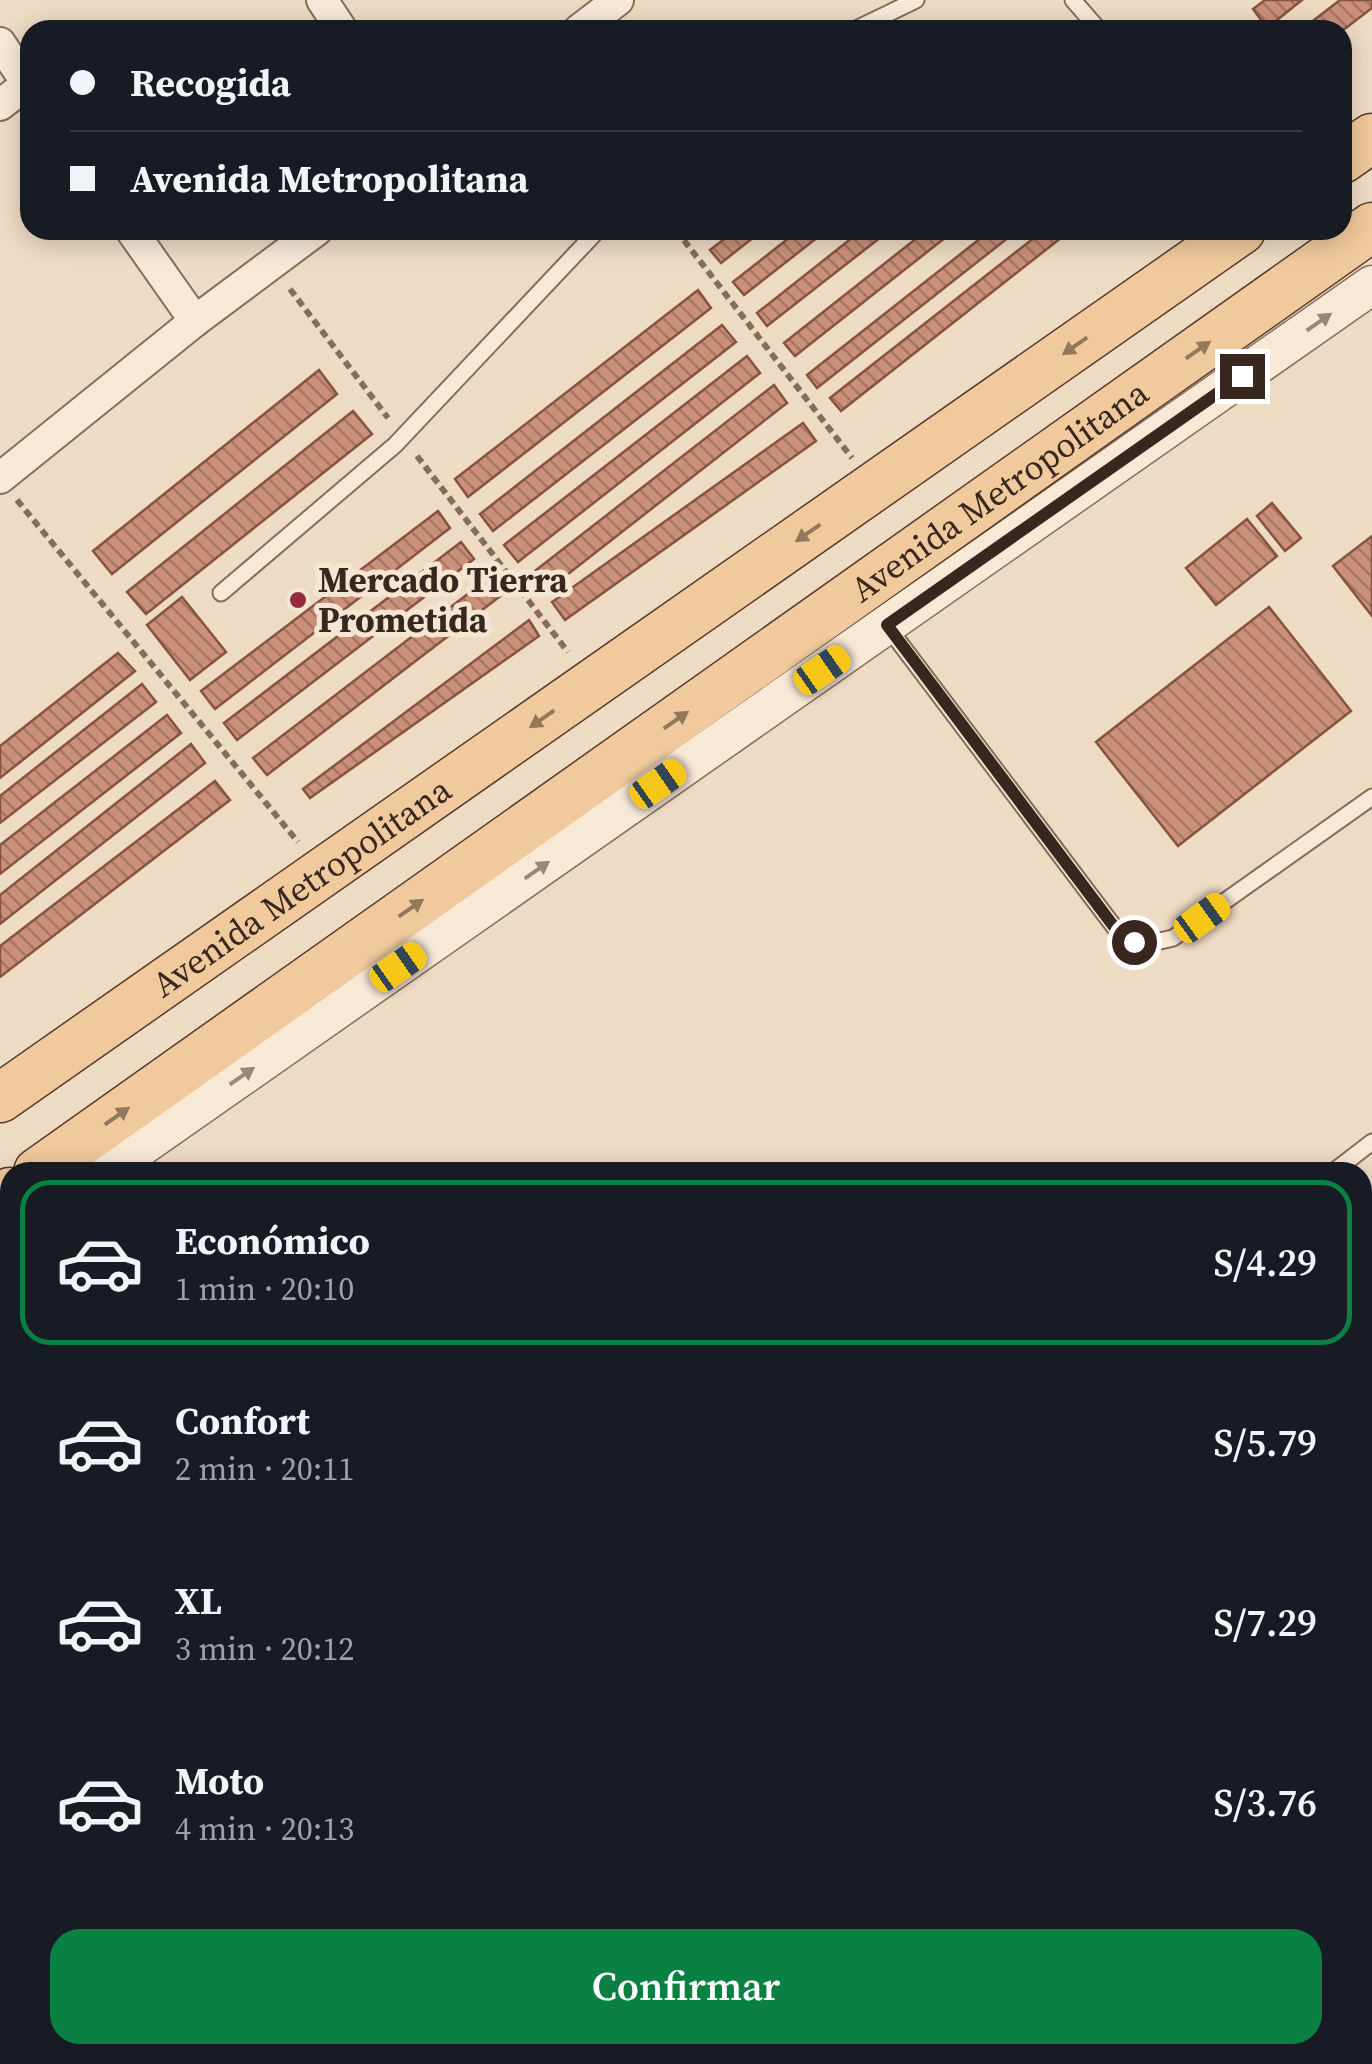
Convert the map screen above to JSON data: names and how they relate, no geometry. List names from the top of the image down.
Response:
{
  "streets": {
    "main road": ["Avenida Metropolitana"]
  },
  "places": ["Mercado Tierra Prometida"],
  "page": {
    "banner": ["Recogida", "Avenida Metropolitana"],
    "list": [
      {
        "name": "Económico",
        "note": "1 min · 20:10",
        "value": "S/4.29"
      },
      {
        "name": "Confort",
        "note": "2 min · 20:11",
        "value": "S/5.79"
      },
      {
        "name": "XL",
        "note": "3 min · 20:12",
        "value": "S/7.29"
      },
      {
        "name": "Moto",
        "note": "4 min · 20:13",
        "value": "S/3.76"
      }
    ],
    "buttons": "Confirmar"
  }
}
